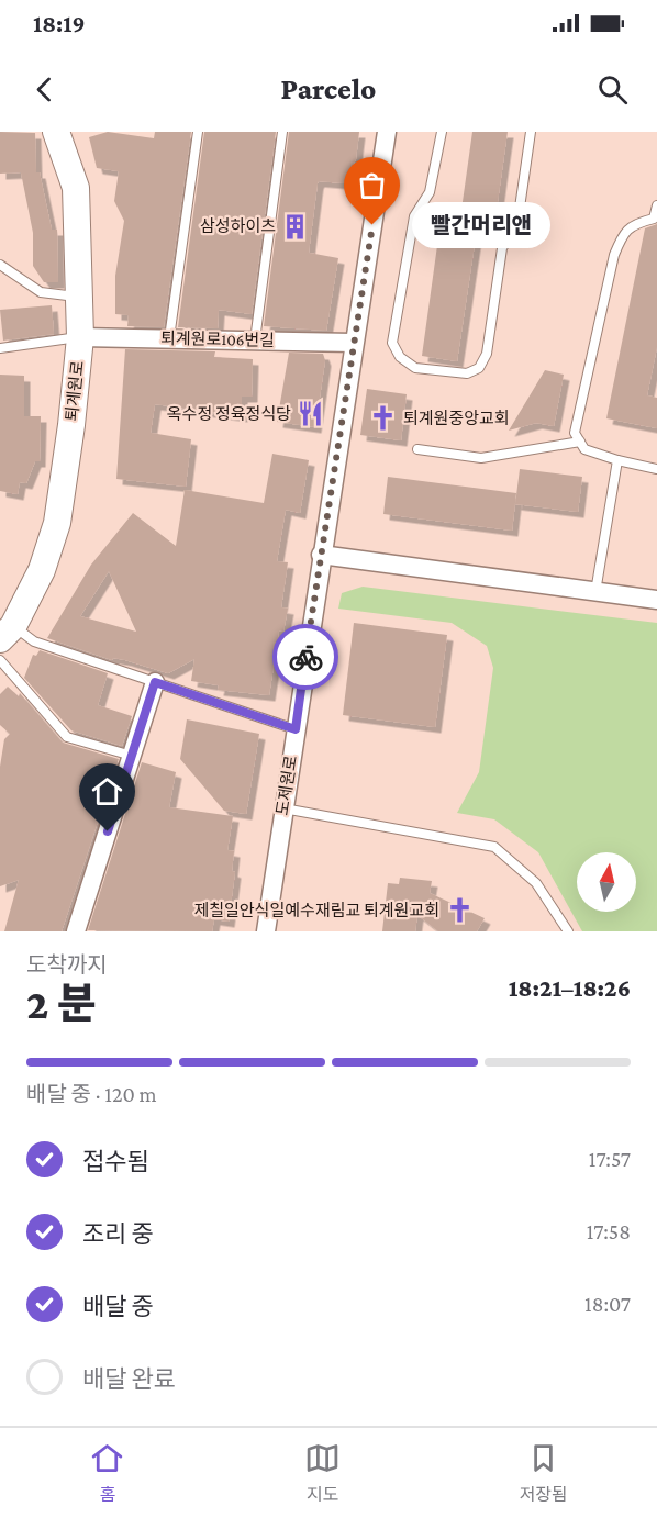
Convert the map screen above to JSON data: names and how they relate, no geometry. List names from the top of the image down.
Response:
{
  "streets": {
    "street": ["퇴계원로106번길", "퇴계원로", "도제원로"]
  },
  "crossings": [
    ["퇴계원로106번길", "퇴계원로"],
    ["퇴계원로106번길", "도제원로"]
  ],
  "places": {
    "other": ["빨간머리앤"],
    "building": ["삼성하이츠"],
    "restaurant": ["옥수정 정육정식당"],
    "church": ["퇴계원중앙교회", "제칠일안식일예수재림교 퇴계원교회"]
  },
  "north": "top",
  "page": {
    "status": "18:19",
    "header": "Parcelo",
    "bubble": "빨간머리앤",
    "heading": ["2 분", "도착까지", "18:21–18:26"],
    "bar": "배달 중 · 120 m",
    "list": [
      ["접수됨", "17:57"],
      ["조리 중", "17:58"],
      ["배달 중", "18:07"],
      "배달 완료"
    ],
    "tabs": ["홈", "지도", "저장됨"]
  }
}
